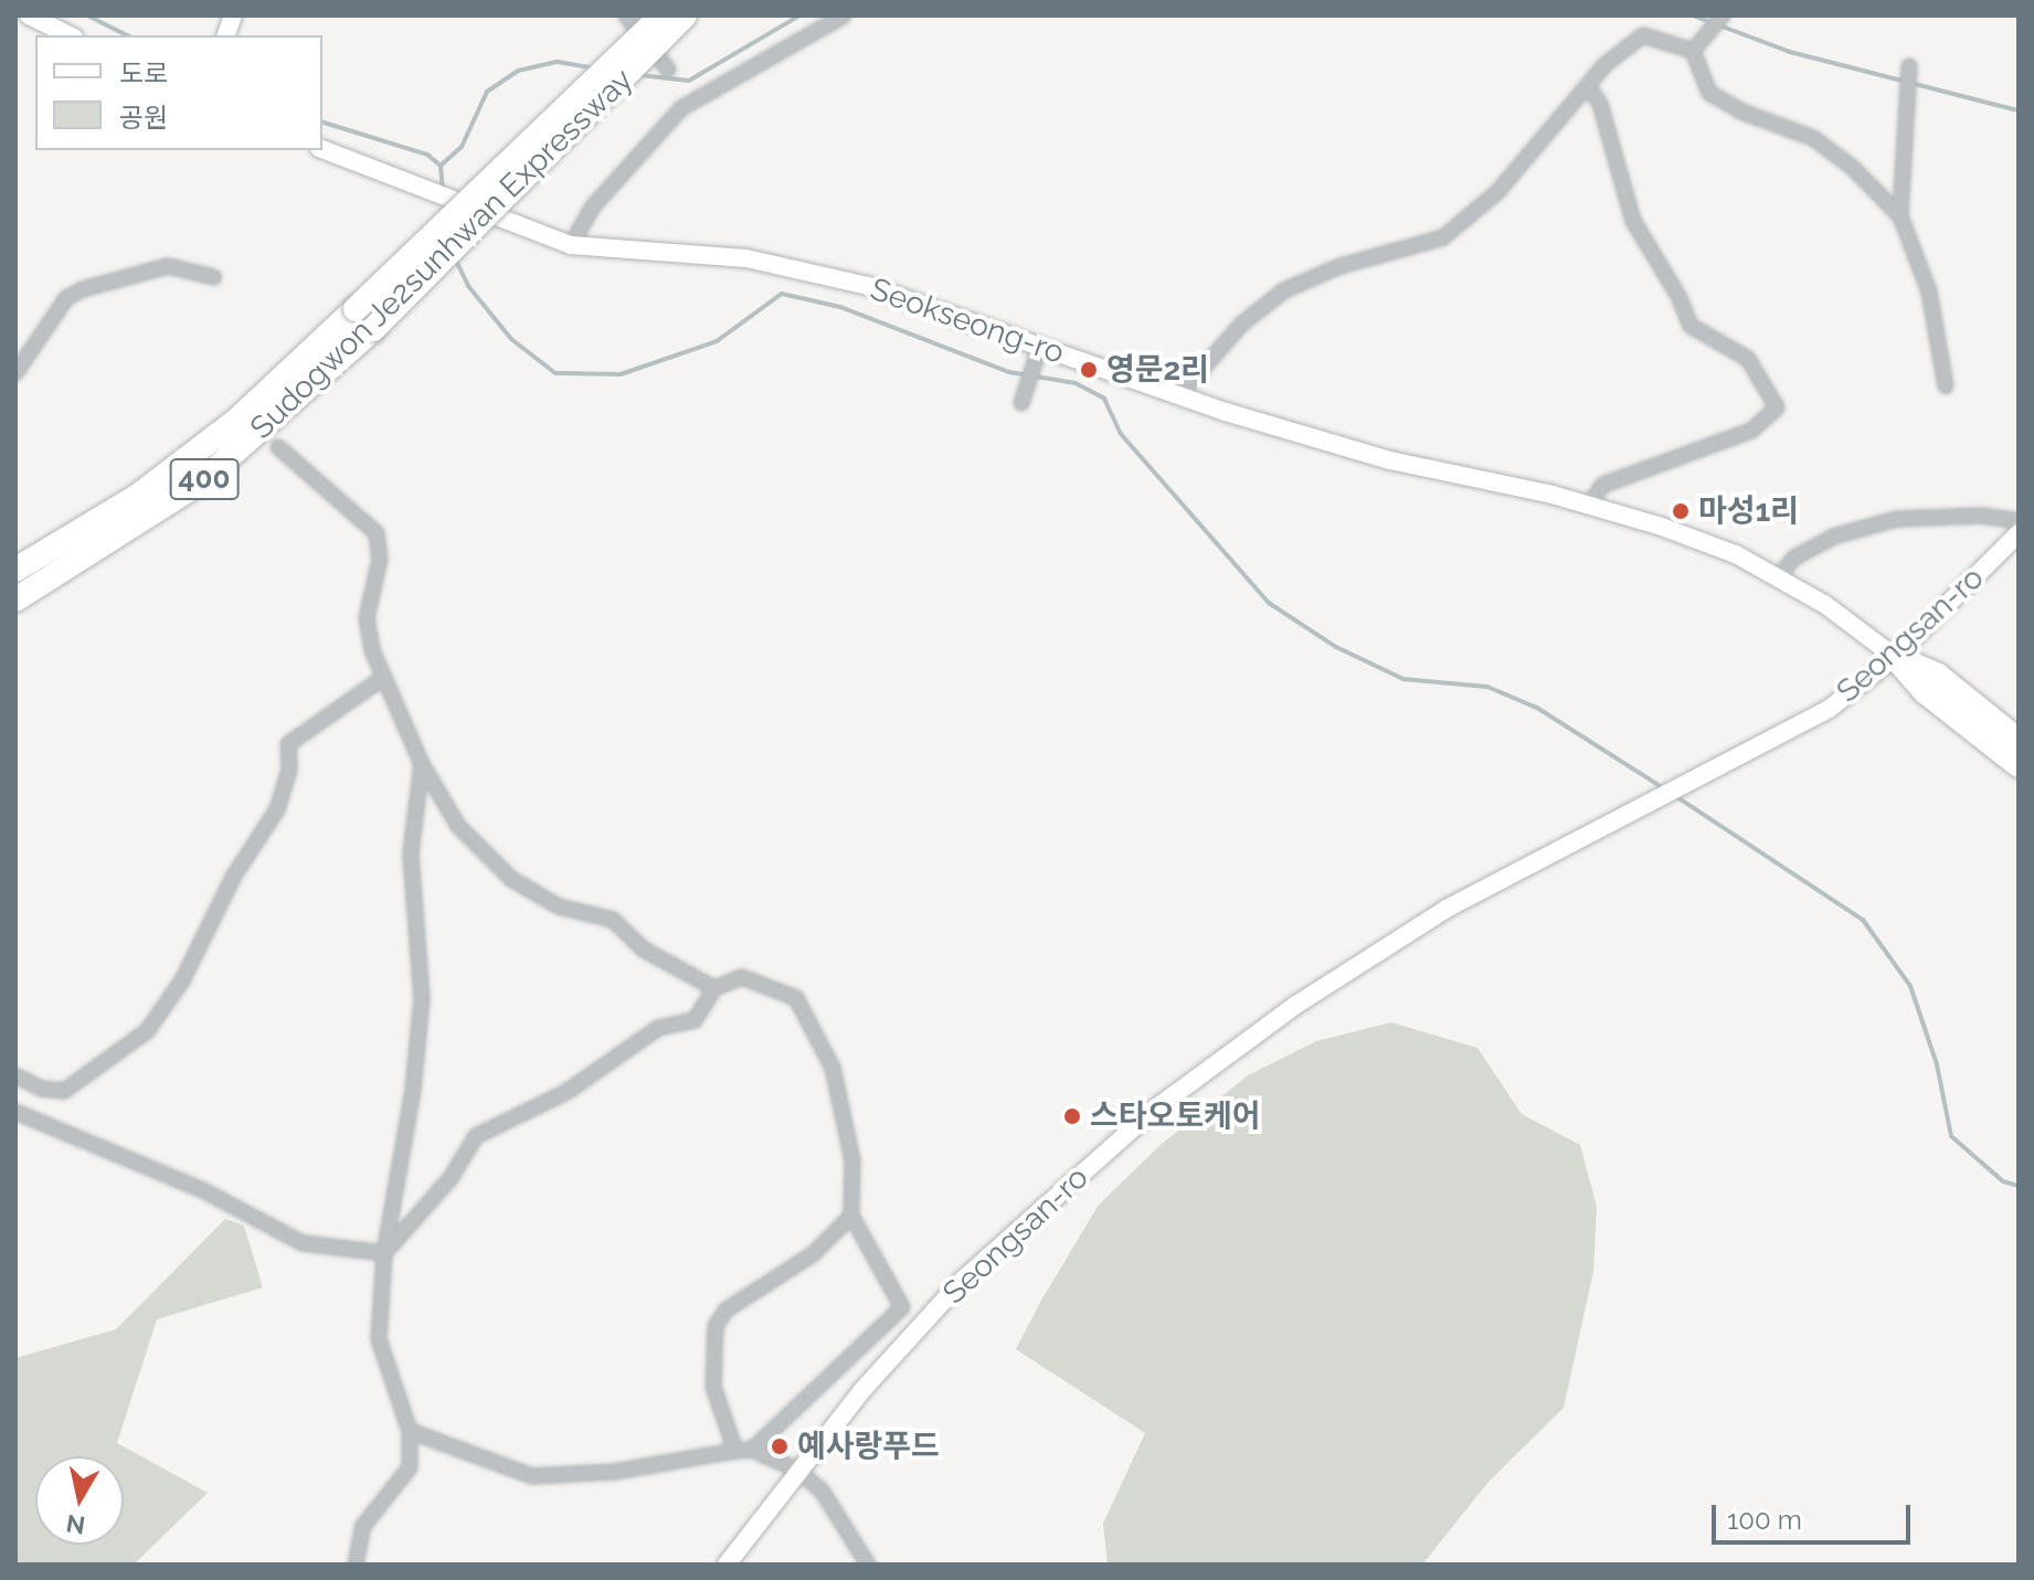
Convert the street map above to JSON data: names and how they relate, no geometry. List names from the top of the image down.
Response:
{
  "streets": {
    "highway": ["Sudogwon Je2sunhwan Expressway", "Seokseong-ro", "400"],
    "street": ["Seongsan-ro"]
  },
  "crossings": [
    ["Seokseong-ro", "Seongsan-ro"]
  ],
  "places": [
    "영문2리",
    "마성1리",
    "스타오토케어",
    "예사랑푸드"
  ],
  "legend": ["도로", "공원"],
  "scale_bar": "100 m",
  "north": "bottom"
}
